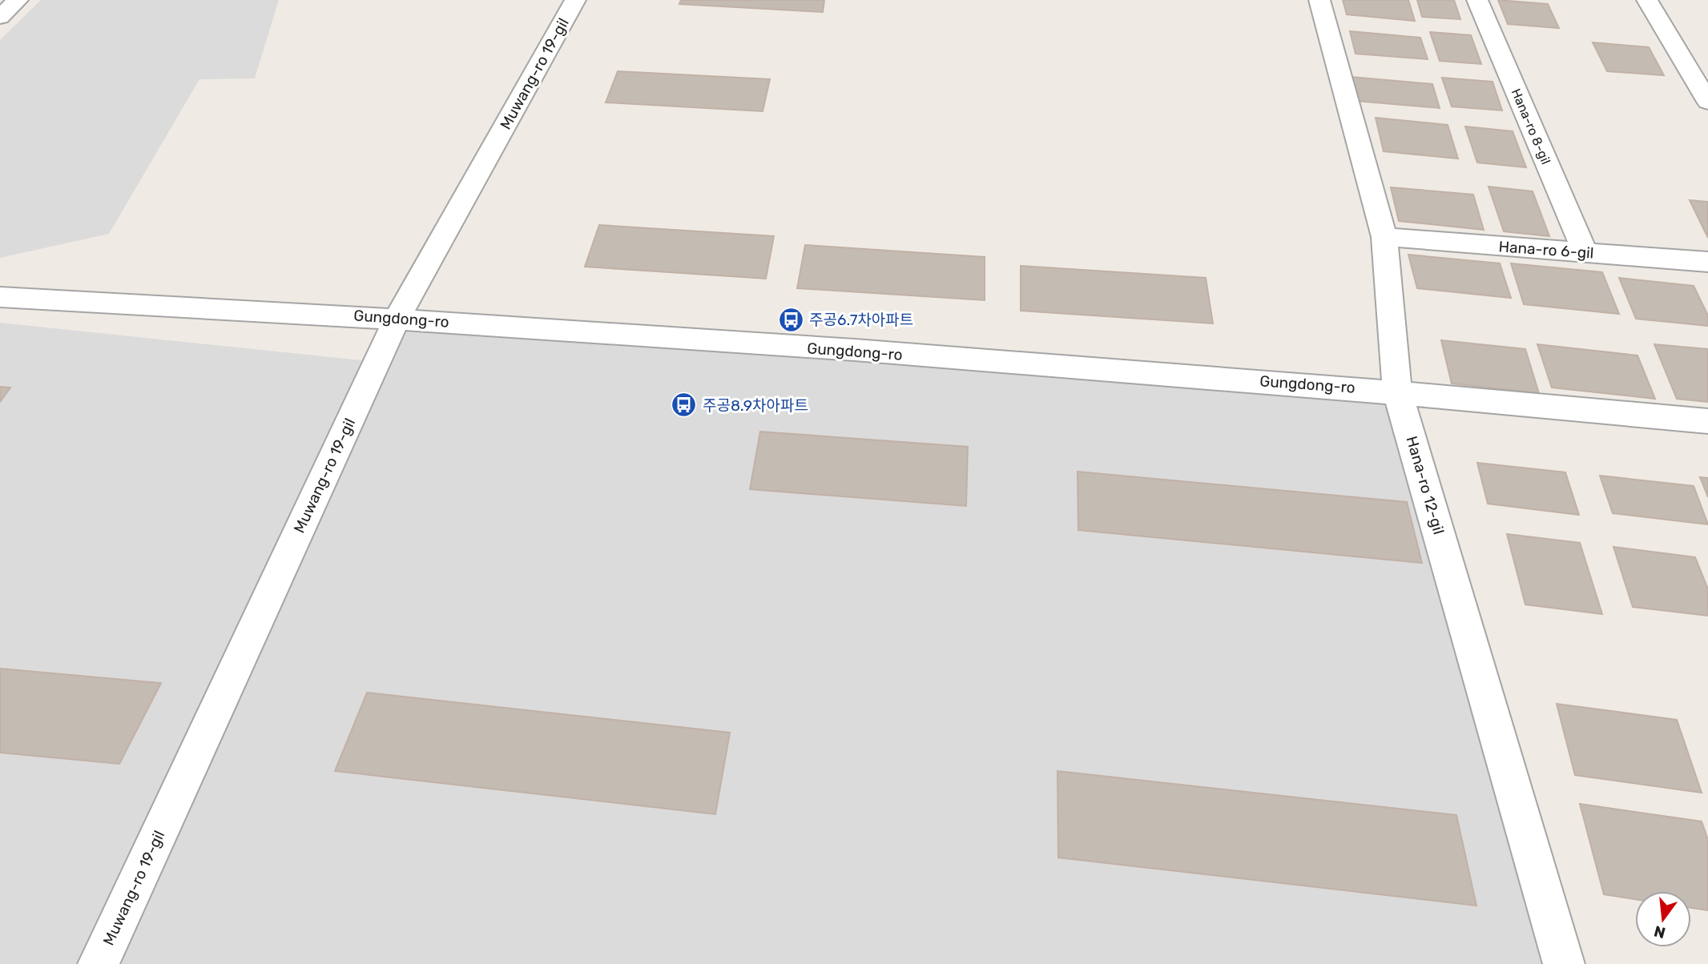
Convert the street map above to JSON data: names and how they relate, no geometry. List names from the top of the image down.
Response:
{
  "streets": {
    "street": [
      "Muwang-ro 19-gil",
      "Hana-ro 8-gil",
      "Hana-ro 6-gil",
      "Gungdong-ro",
      "Hana-ro 12-gil"
    ]
  },
  "crossings": [
    ["Muwang-ro 19-gil", "Gungdong-ro"],
    ["Hana-ro 8-gil", "Hana-ro 6-gil"],
    ["Hana-ro 6-gil", "Hana-ro 12-gil"],
    ["Gungdong-ro", "Hana-ro 12-gil"]
  ],
  "places": {
    "bus stop": ["주공6.7차아파트", "주공8.9차아파트"]
  },
  "north": "bottom"
}
